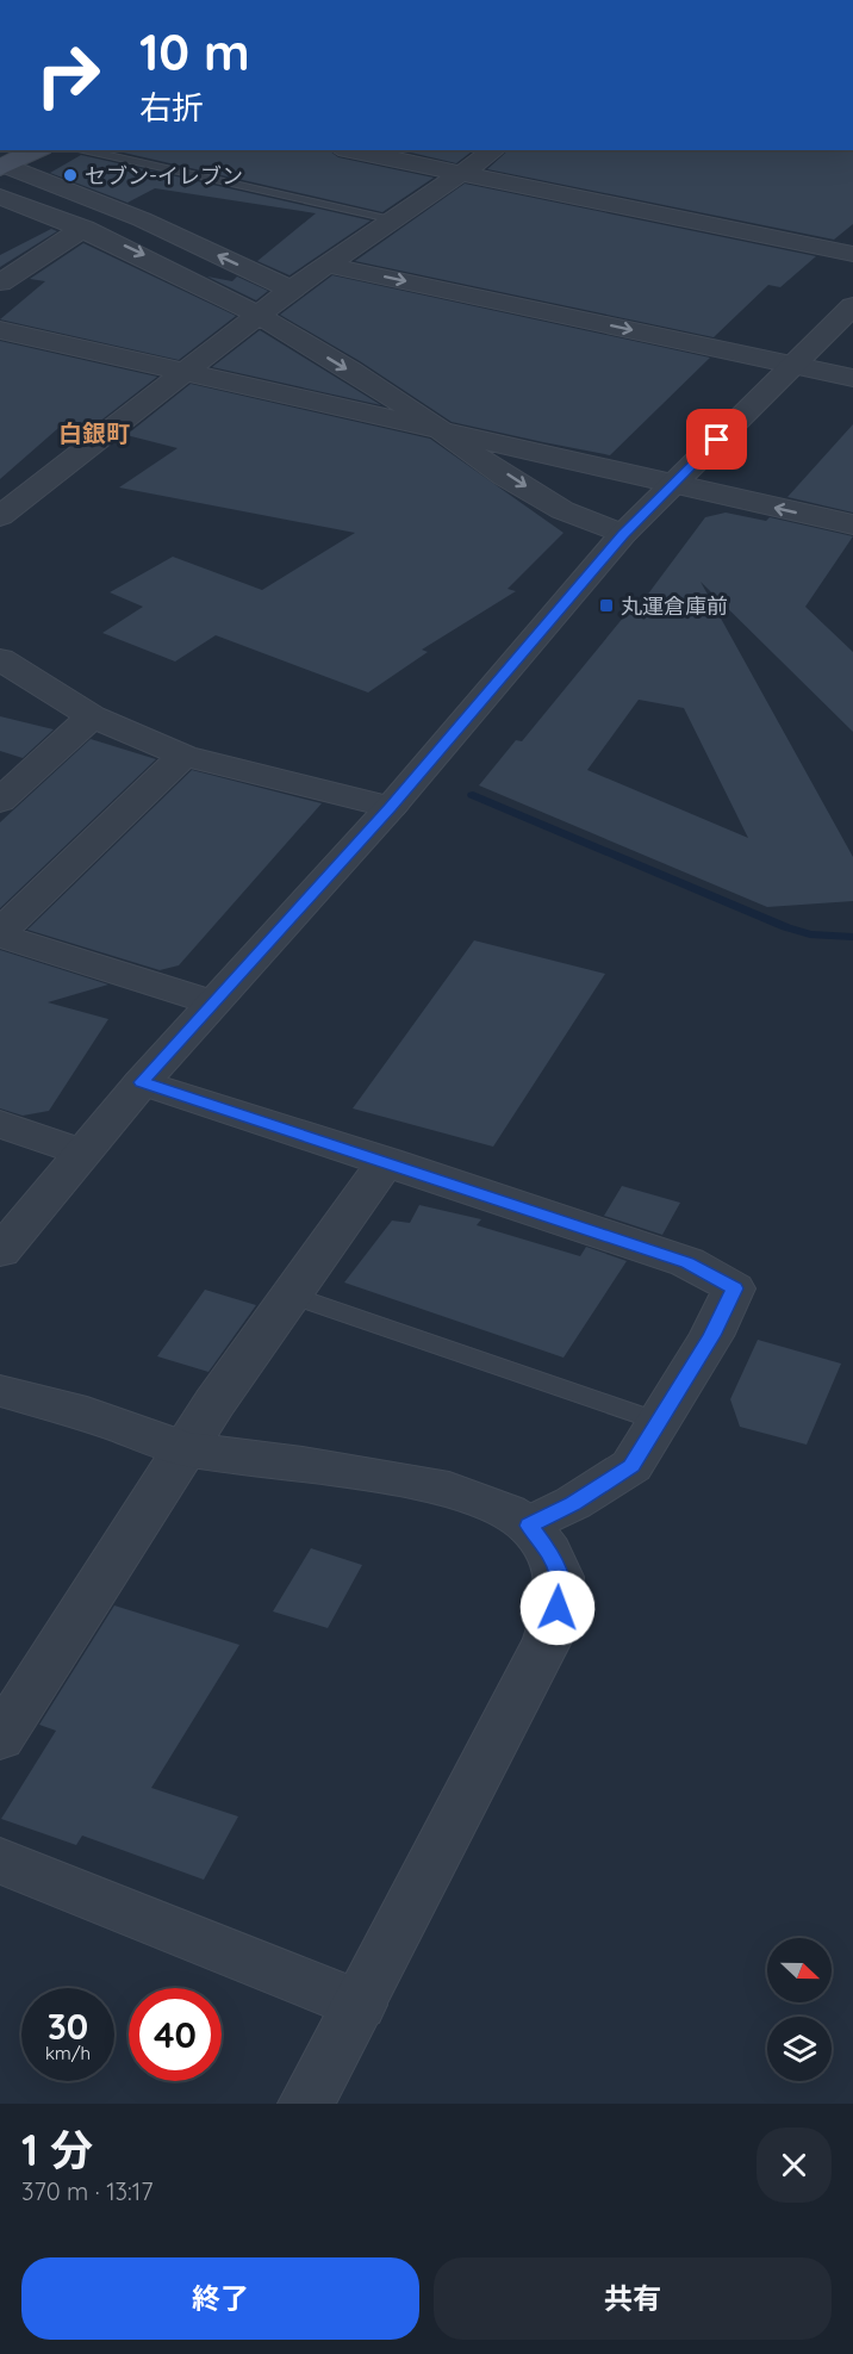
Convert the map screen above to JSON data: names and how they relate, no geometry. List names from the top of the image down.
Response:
{
  "districts": ["白銀町"],
  "places": {
    "other": ["セブン-イレブン"],
    "transit": ["丸運倉庫前"]
  },
  "north": "right",
  "page": {
    "turn": ["10 m", "右折"],
    "speed": "30 km/h",
    "limit": "40",
    "heading": ["1 分", "370 m · 13:17"],
    "buttons": ["終了", "共有"]
  }
}
